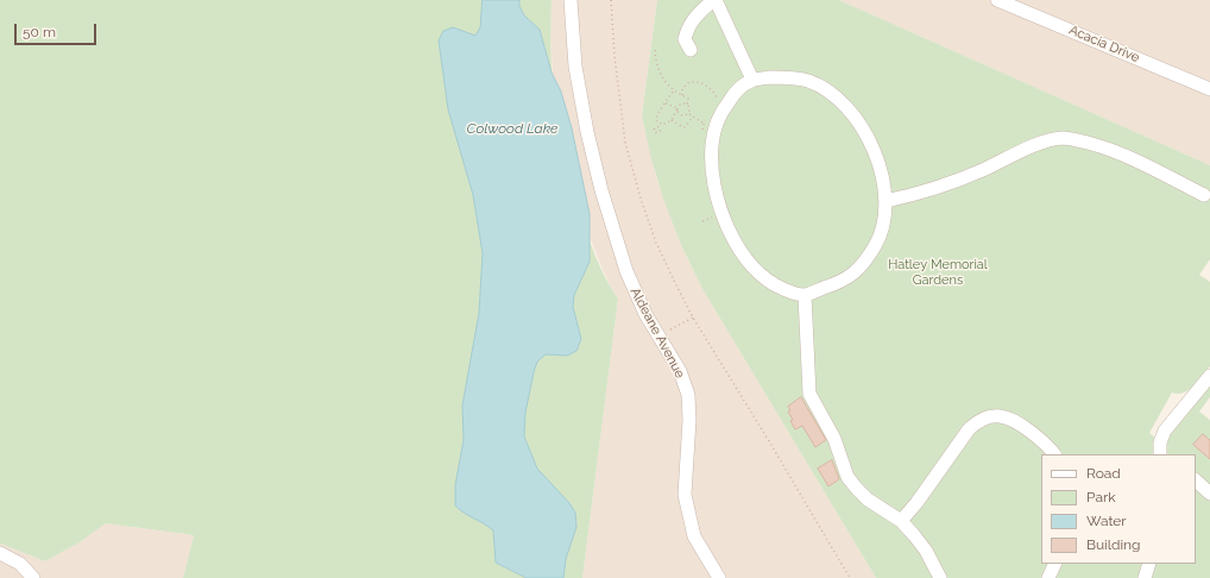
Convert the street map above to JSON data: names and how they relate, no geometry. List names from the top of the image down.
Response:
{
  "streets": {
    "street": ["Acacia Drive", "Aldeane Avenue"]
  },
  "water": ["Colwood Lake"],
  "parks": ["Hatley Memorial Gardens"],
  "legend": [
    "Road",
    "Park",
    "Water",
    "Building"
  ],
  "scale_bar": "50 m"
}
